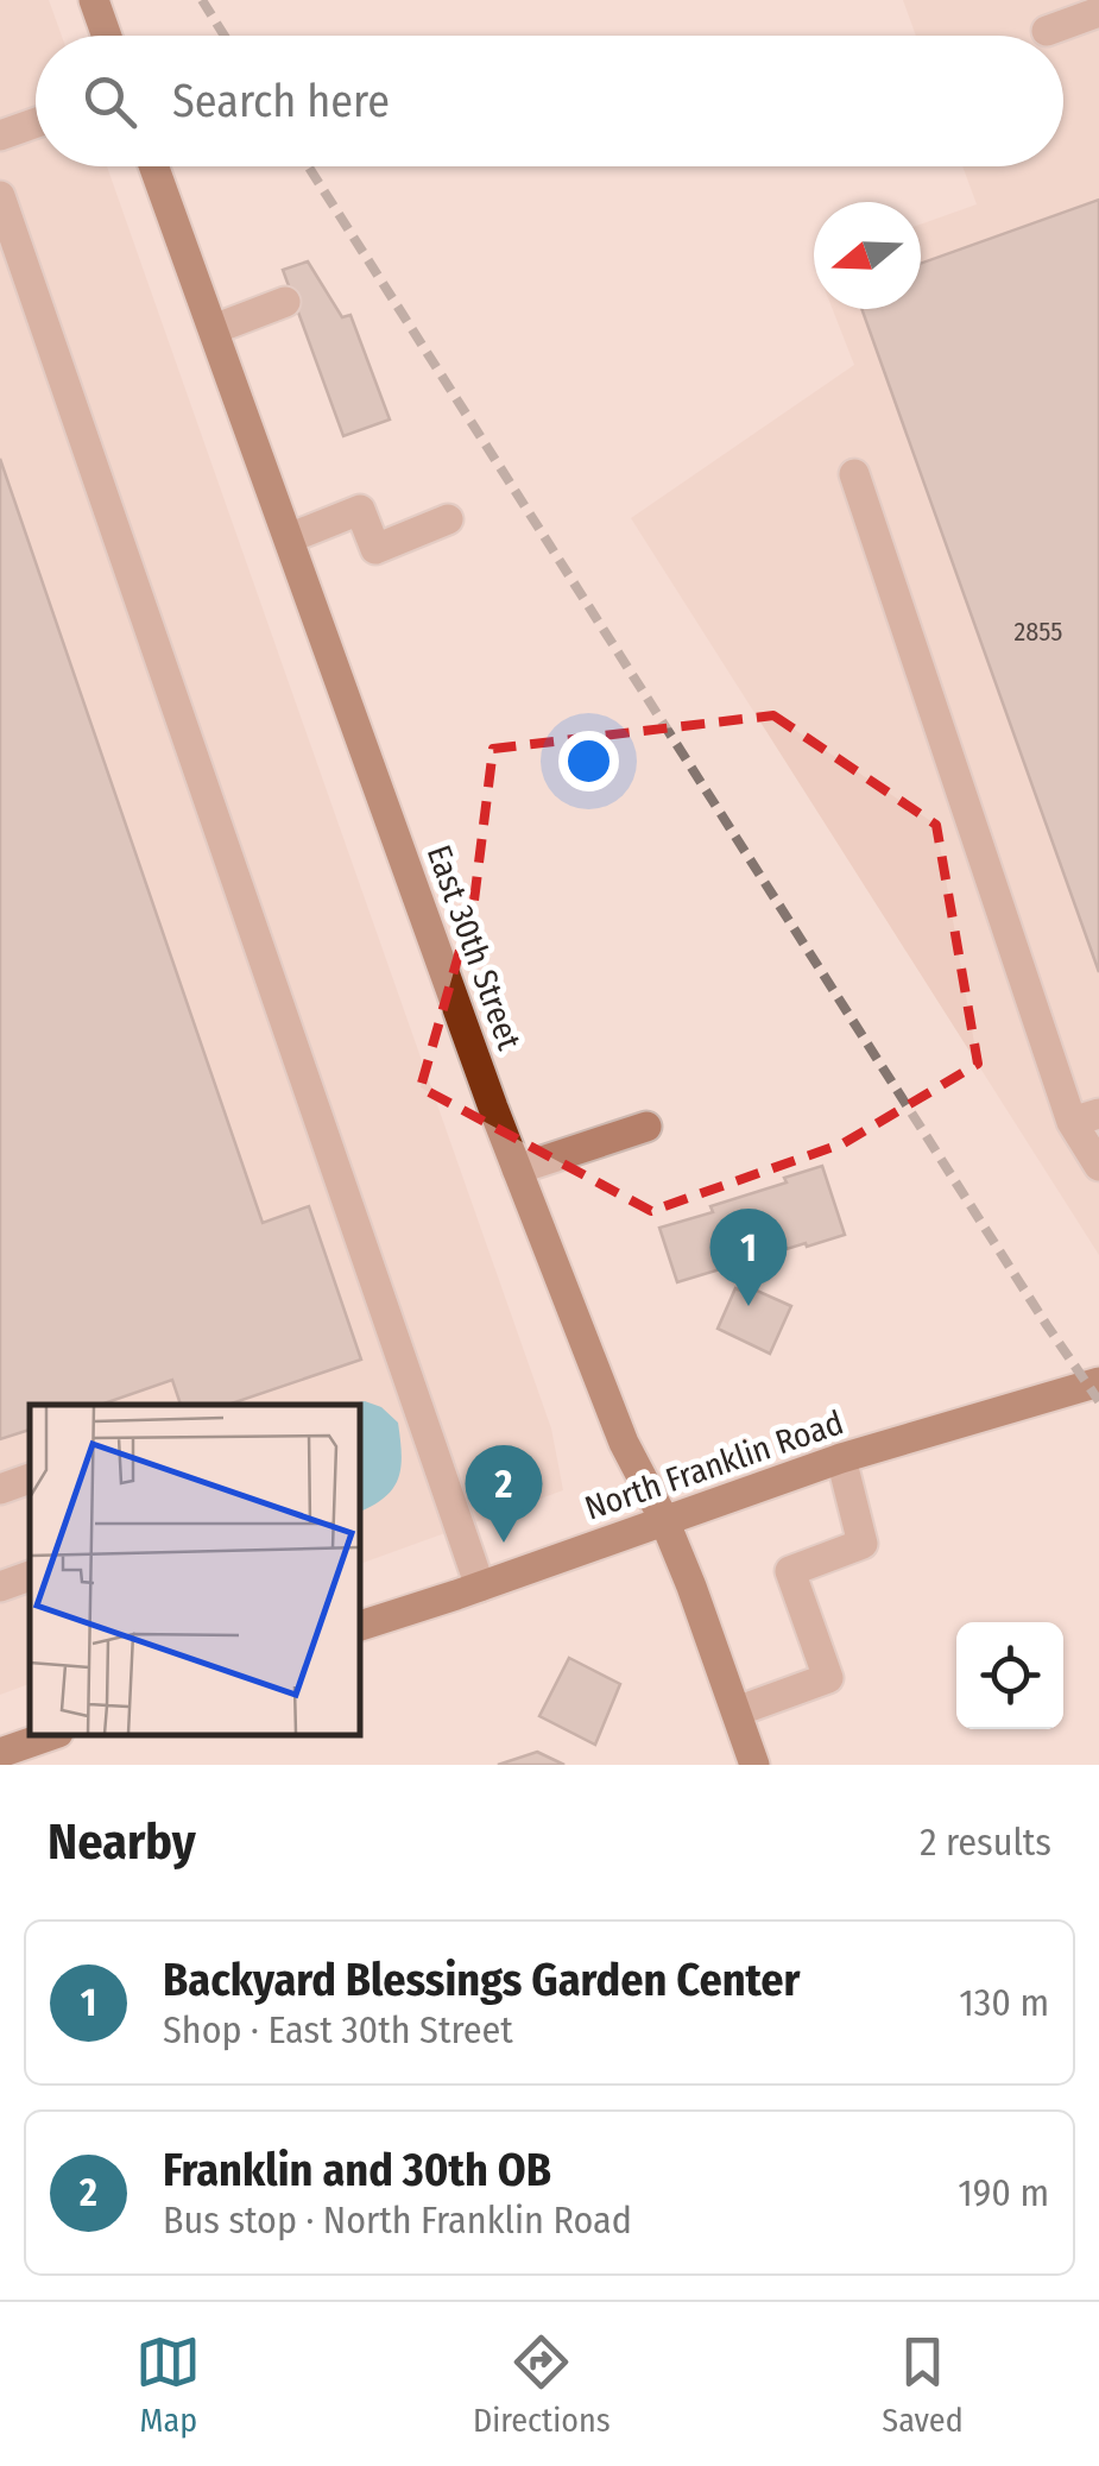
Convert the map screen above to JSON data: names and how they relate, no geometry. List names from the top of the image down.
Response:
{
  "streets": {
    "main road": ["East 30th Street", "North Franklin Road"]
  },
  "crossings": [
    ["East 30th Street", "North Franklin Road"]
  ],
  "house_numbers": ["2855"],
  "north": "left",
  "page": {
    "search": "Search here",
    "pins": ["1", "2"],
    "heading": ["Nearby", "2 results"],
    "list": [
      {
        "mark": "1",
        "name": "Backyard Blessings Garden Center",
        "note": "Shop · East 30th Street",
        "value": "130 m"
      },
      {
        "mark": "2",
        "name": "Franklin and 30th OB",
        "note": "Bus stop · North Franklin Road",
        "value": "190 m"
      }
    ],
    "nav": ["Map", "Directions", "Saved"]
  }
}
